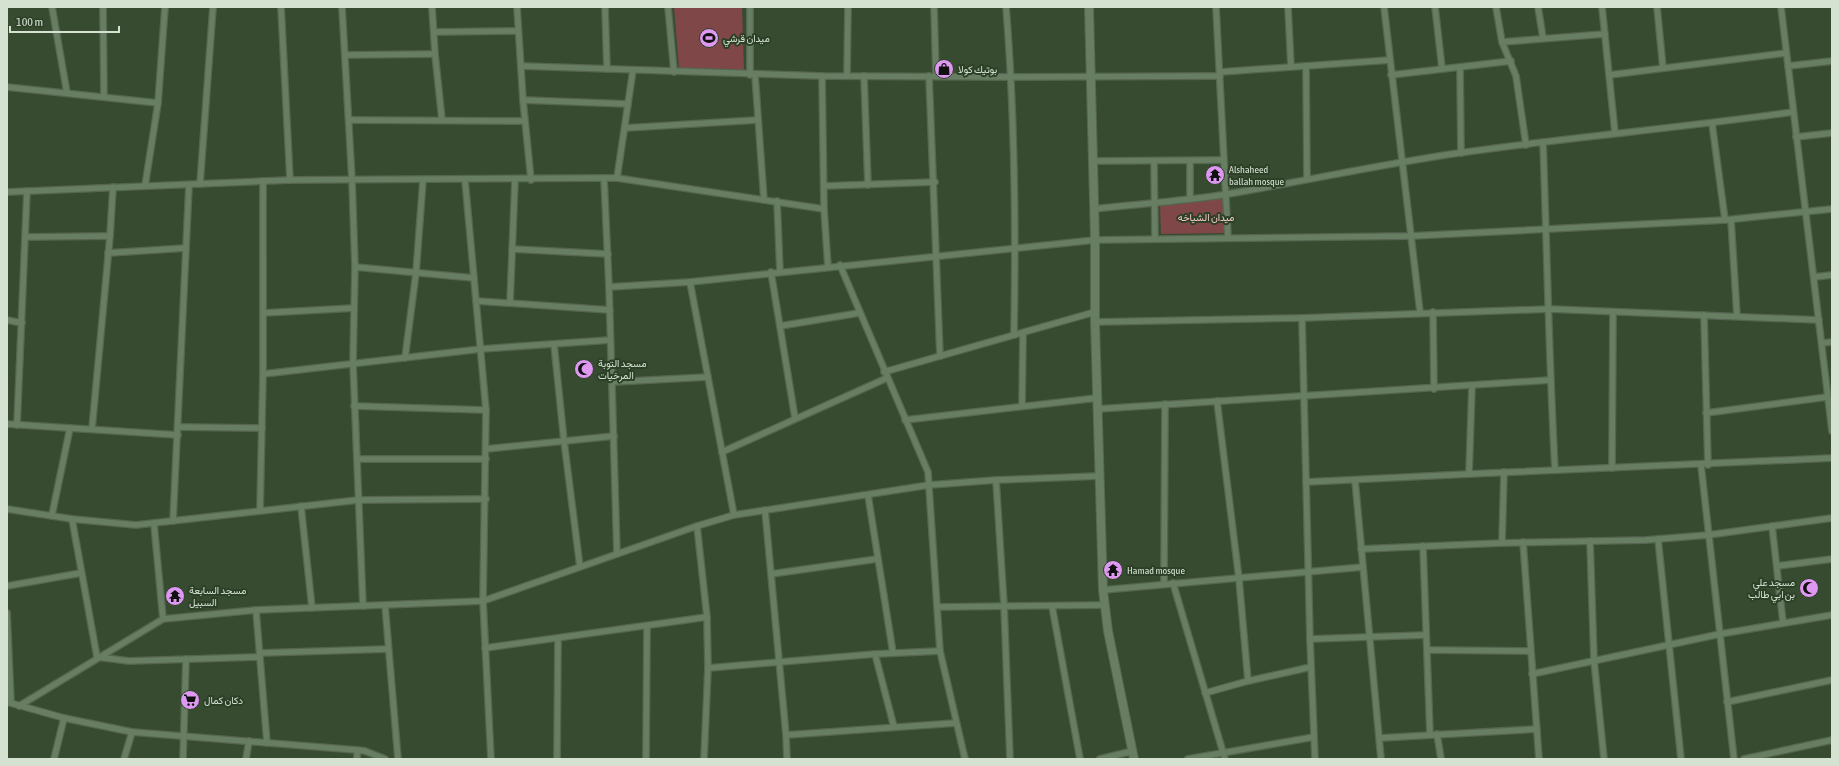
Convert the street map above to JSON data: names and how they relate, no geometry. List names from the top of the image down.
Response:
{
  "parks": ["ميدان الشياخه"],
  "places": {
    "sports": ["ميدان قرشي"],
    "shop": ["بوتيك كولا"],
    "temple": ["Alshaheed ballah mosque", "Hamad mosque", "مسجد السابعة السبيل"],
    "mosque": ["مسجد التوبة المرخيات", "مسجد علي بن ابي طالب"],
    "supermarket": ["دكان كمال"]
  },
  "scale_bar": "100 m"
}
